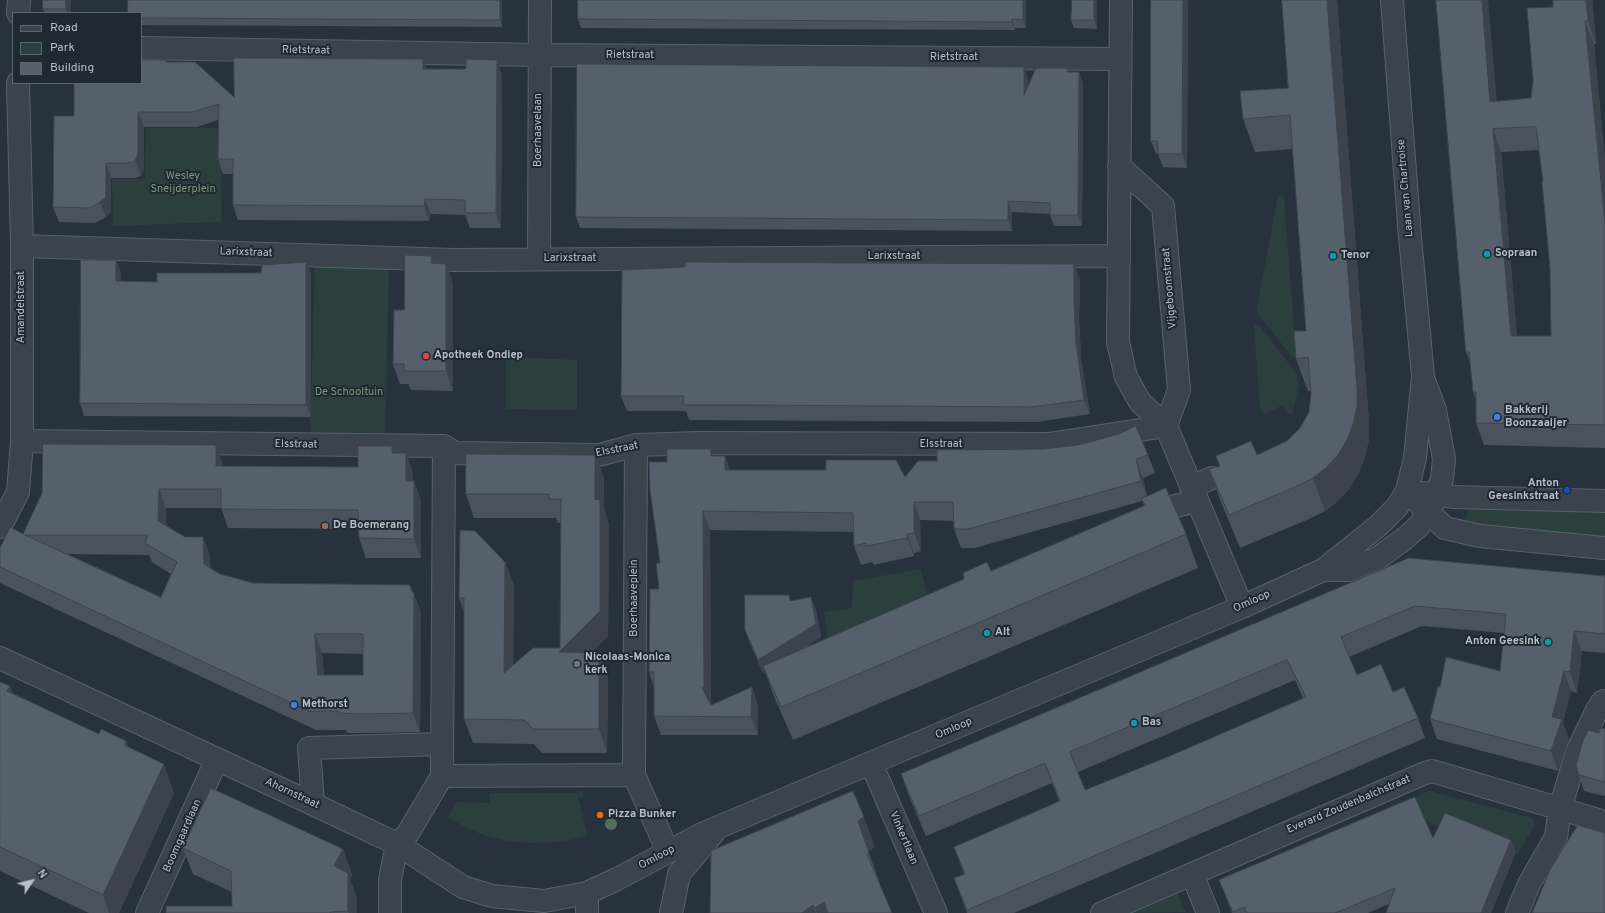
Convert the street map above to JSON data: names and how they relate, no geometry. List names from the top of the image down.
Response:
{
  "streets": {
    "street": [
      "Rietstraat",
      "Boerhaavelaan",
      "Laan van Chartroise",
      "Larixstraat",
      "Vijgeboomstraat",
      "Amandelstraat",
      "Elsstraat",
      "Boerhaaveplein",
      "Omloop",
      "Ahornstraat",
      "Everard Zoudenbalchstraat",
      "Boomgaardlaan",
      "Vinkertlaan"
    ]
  },
  "crossings": [
    ["Rietstraat", "Boerhaavelaan"],
    ["Boerhaavelaan", "Larixstraat"],
    ["Laan van Chartroise", "Omloop"],
    ["Larixstraat", "Amandelstraat"],
    ["Vijgeboomstraat", "Elsstraat"],
    ["Amandelstraat", "Elsstraat"],
    ["Elsstraat", "Boerhaaveplein"],
    ["Boerhaaveplein", "Omloop"],
    ["Omloop", "Ahornstraat"],
    ["Omloop", "Vinkertlaan"],
    ["Ahornstraat", "Boomgaardlaan"]
  ],
  "parks": ["Wesley Sneijderplein", "De Schooltuin"],
  "places": [
    "Sopraan",
    "Tenor",
    "Apotheek Ondiep",
    "Bakkerij Boonzaaijer",
    "Anton Geesinkstraat",
    "De Boemerang",
    "Alt",
    "Anton Geesink",
    "Nicolaas-Monica kerk",
    "Methorst",
    "Bas",
    "Pizza Bunker"
  ],
  "legend": ["Road", "Park", "Building"],
  "north": "top right"
}
